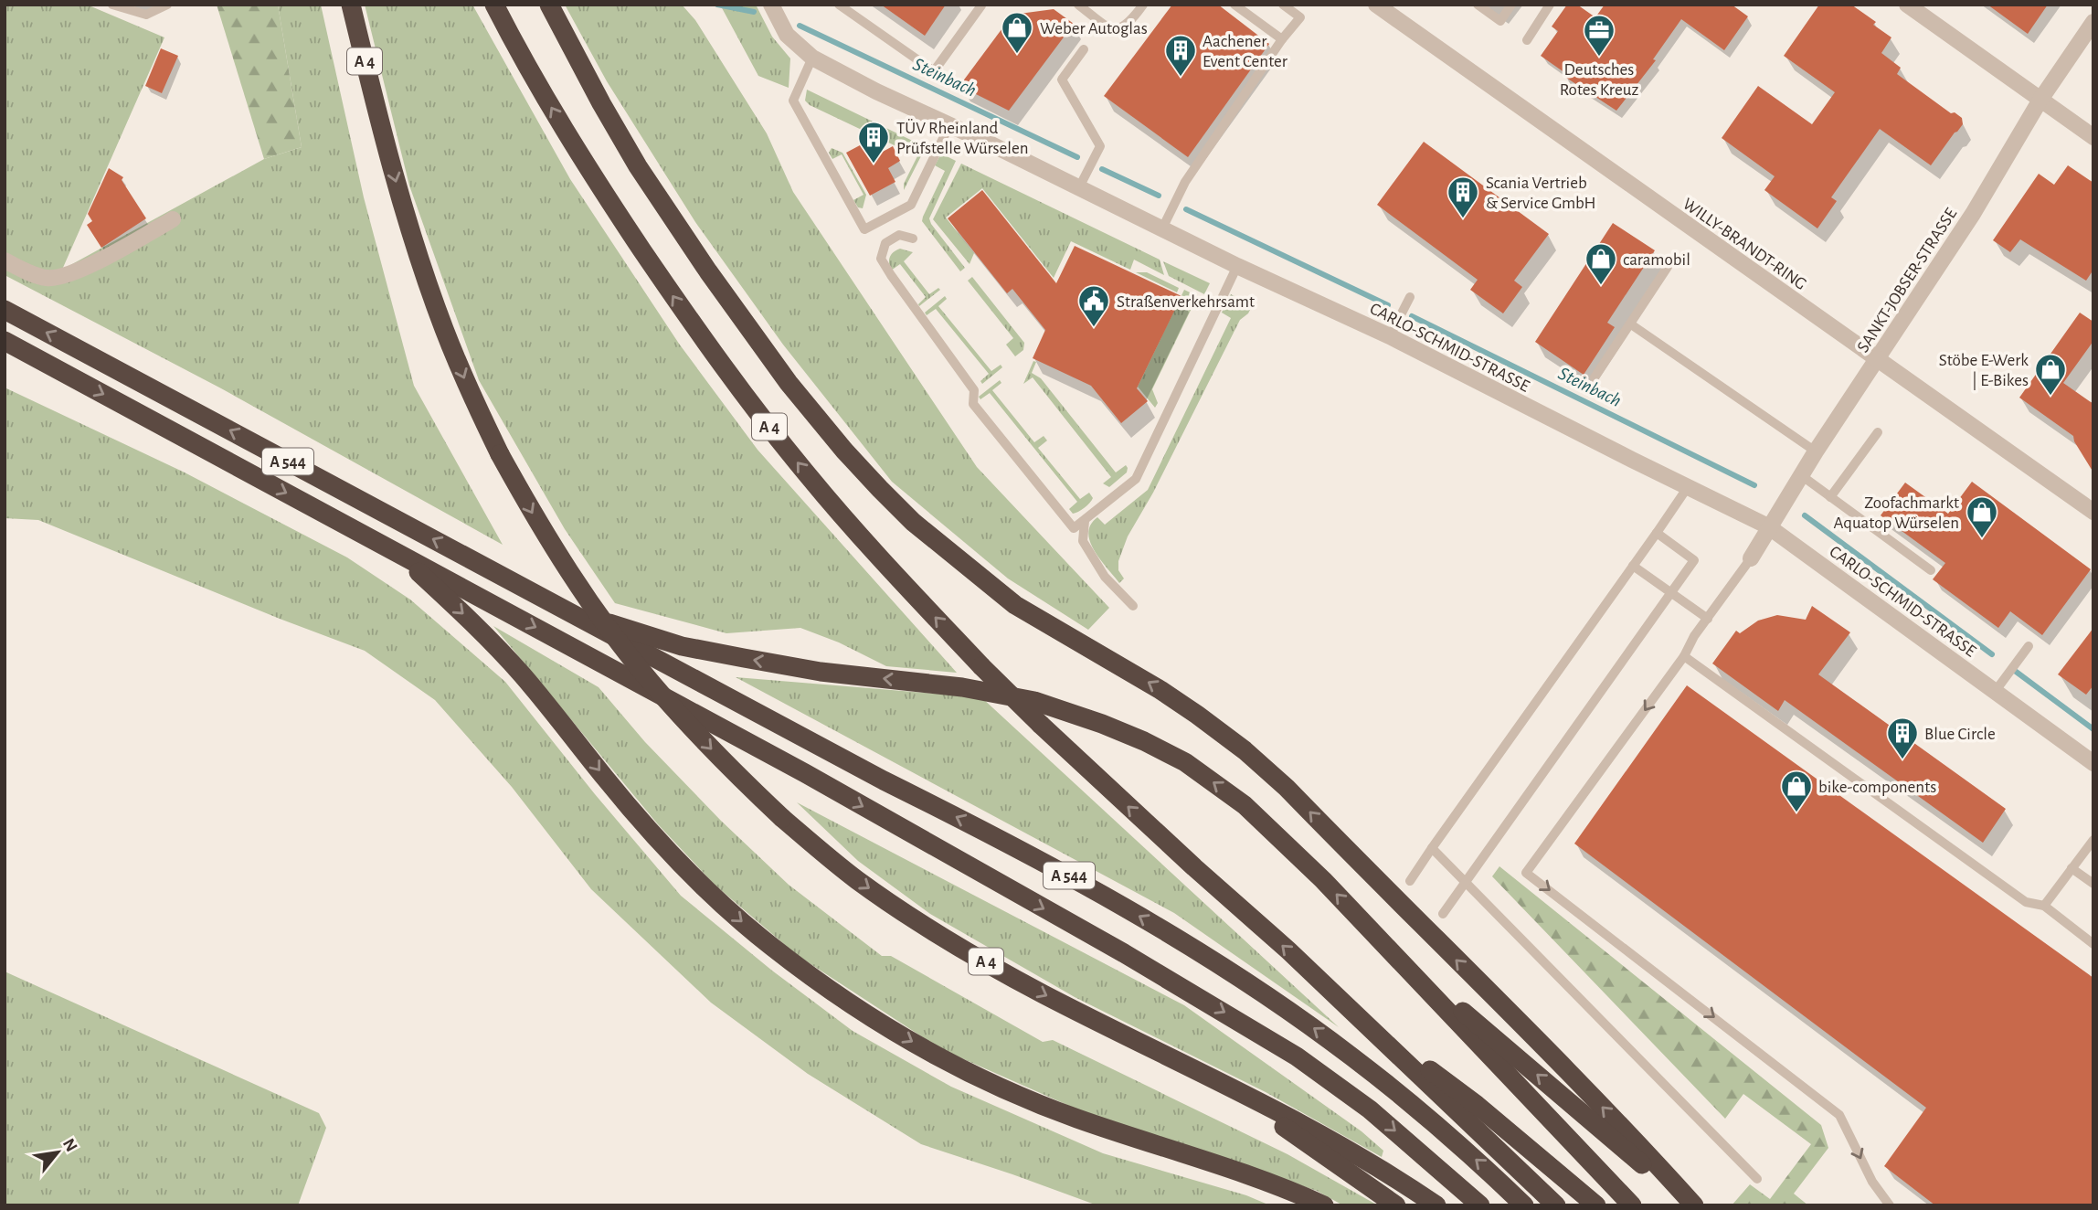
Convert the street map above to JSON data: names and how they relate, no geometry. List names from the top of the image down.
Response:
{
  "streets": {
    "highway": ["A 4", "A 544"],
    "street": ["WILLY-BRANDT-RING", "SANKT-JOBSER-STRASSE", "CARLO-SCHMID-STRASSE"]
  },
  "crossings": [
    ["WILLY-BRANDT-RING", "SANKT-JOBSER-STRASSE"],
    ["SANKT-JOBSER-STRASSE", "CARLO-SCHMID-STRASSE"]
  ],
  "water": ["Steinbach"],
  "places": {
    "shop": [
      "Weber Autoglas",
      "caramobil",
      "Stöbe E-Werk | E-Bikes",
      "Zoofachmarkt Aquatop Würselen",
      "bike-components"
    ],
    "office": ["Deutsches Rotes Kreuz"],
    "building": [
      "Aachener Event Center",
      "TÜV Rheinland Prüfstelle Würselen",
      "Scania Vertrieb & Service GmbH",
      "Blue Circle"
    ],
    "public building": ["Straßenverkehrsamt"]
  },
  "north": "top right"
}
